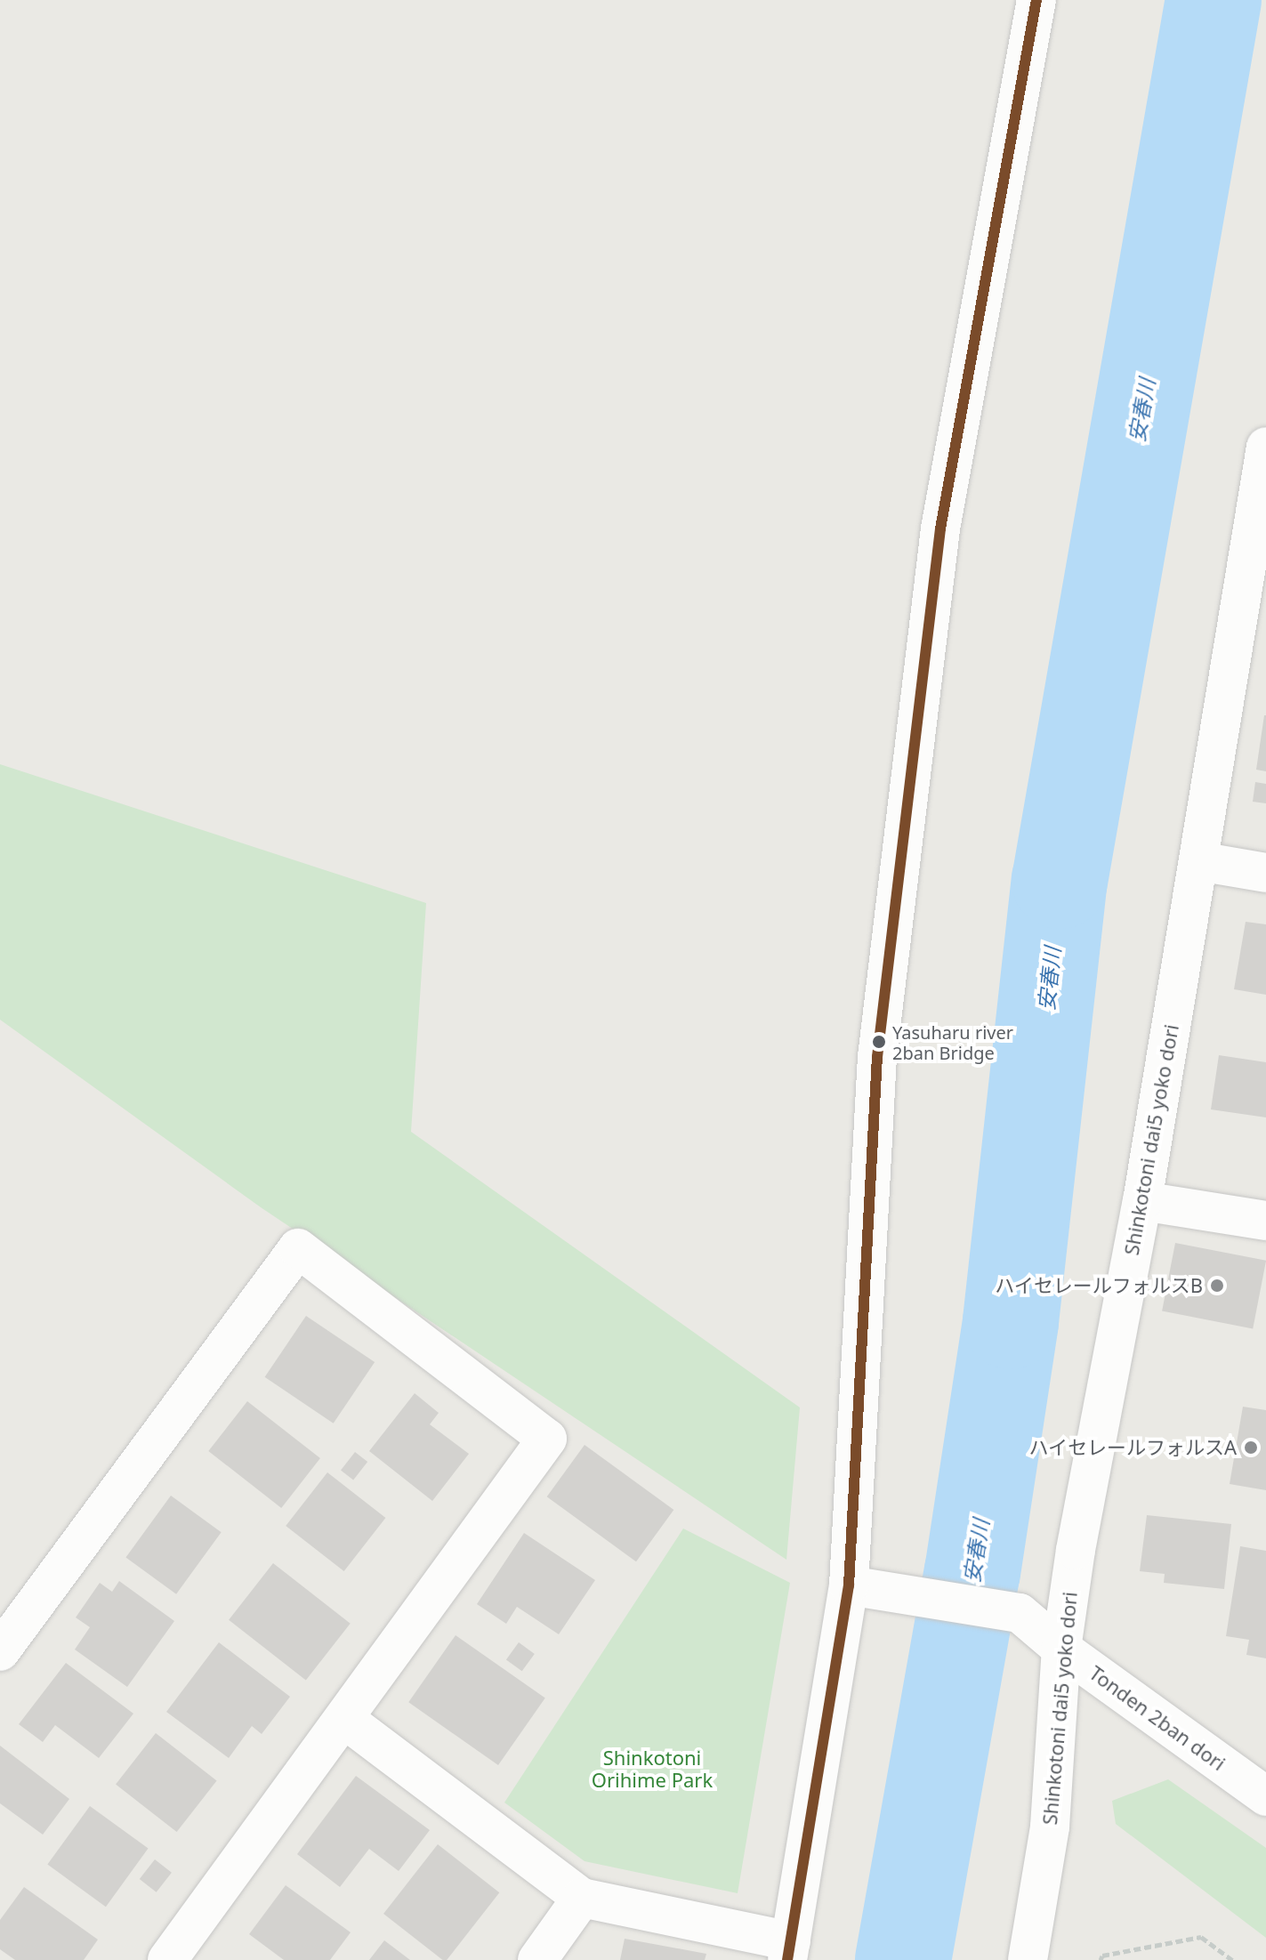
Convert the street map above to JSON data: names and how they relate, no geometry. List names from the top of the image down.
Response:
{
  "streets": {
    "street": ["Shinkotoni dai5 yoko dori", "Tonden 2ban dori"]
  },
  "crossings": [
    ["Shinkotoni dai5 yoko dori", "Tonden 2ban dori"]
  ],
  "water": ["安春川"],
  "parks": ["Shinkotoni Orihime Park"],
  "places": ["Yasuharu river 2ban Bridge", "ハイセレールフォルスB", "ハイセレールフォルスA"]
}
